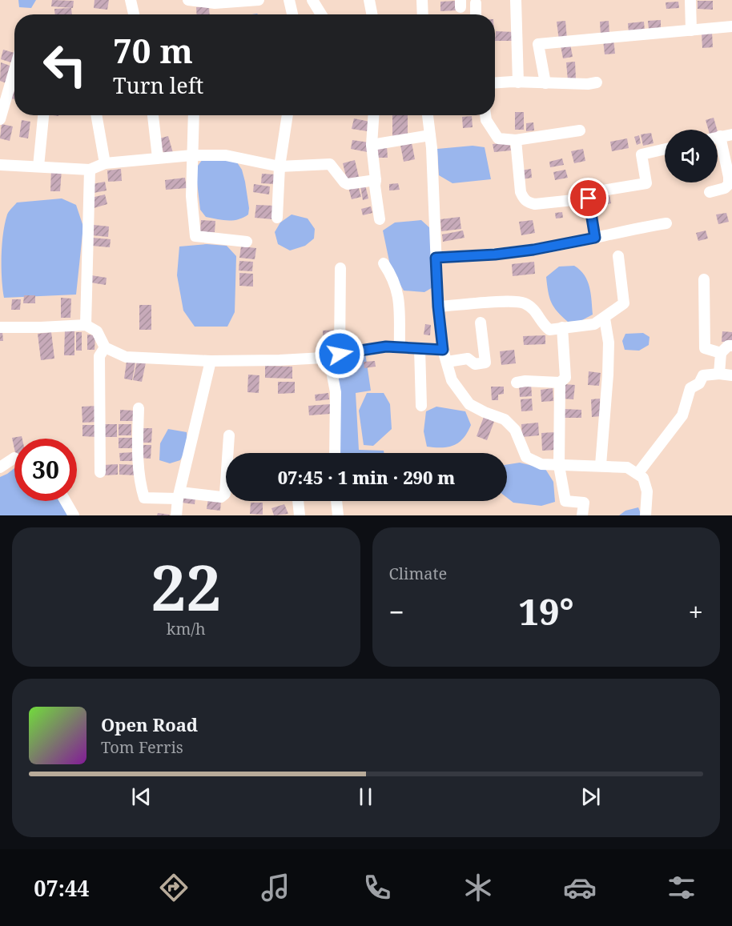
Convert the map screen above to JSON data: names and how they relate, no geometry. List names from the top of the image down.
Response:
{
  "page": {
    "turn": ["70 m", "Turn left"],
    "limit": "30",
    "trip": "07:45 · 1 min · 290 m",
    "tile": [
      ["22", "km/h"],
      "Climate"
    ],
    "heat": ["−", "19°", "+"],
    "song": ["Open Road", "Tom Ferris"],
    "tabs": "07:44"
  }
}
